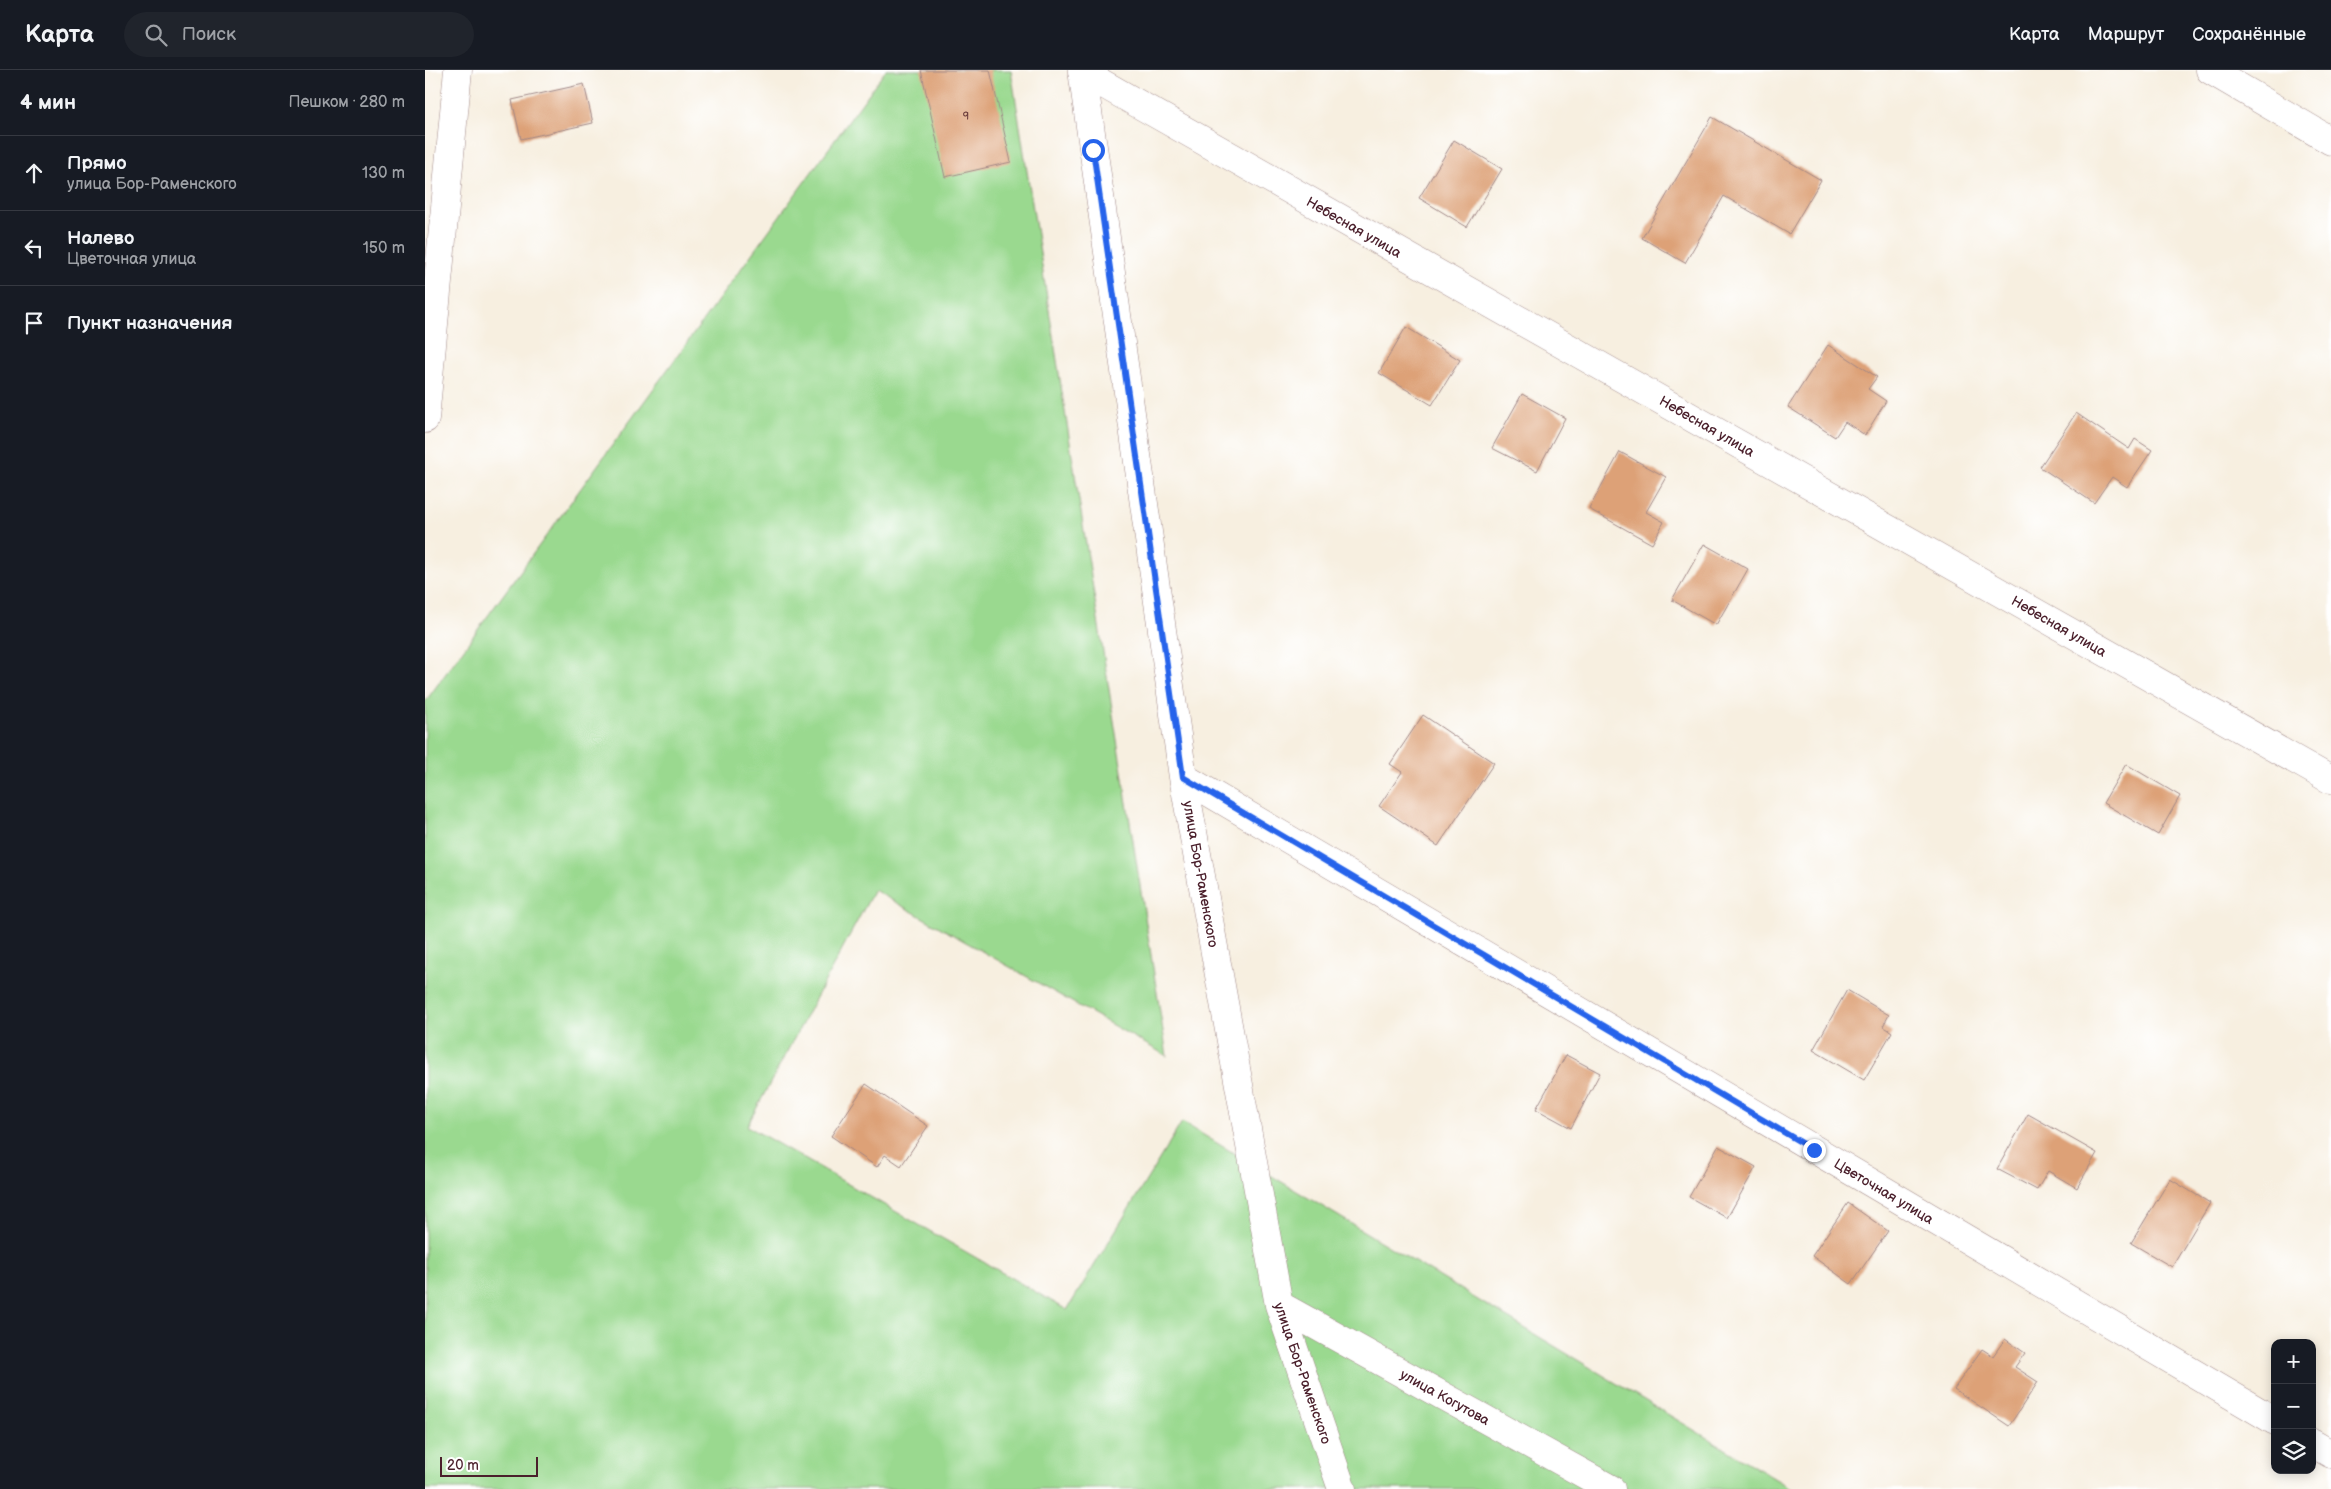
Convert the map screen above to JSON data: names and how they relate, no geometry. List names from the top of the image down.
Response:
{
  "streets": {
    "street": [
      "Небесная улица",
      "улица Бор-Раменского",
      "Цветочная улица",
      "улица Когутова"
    ]
  },
  "crossings": [
    ["Небесная улица", "улица Бор-Раменского"],
    ["улица Бор-Раменского", "Цветочная улица"],
    ["улица Бор-Раменского", "улица Когутова"]
  ],
  "house_numbers": ["9"],
  "scale_bar": "20 m",
  "page": {
    "header": "Карта",
    "search": "Поиск",
    "nav": ["Карта", "Маршрут", "Сохранённые"],
    "heading": ["4 мин", "Пешком · 280 m"],
    "list": [
      ["Прямо", "улица Бор-Раменского", "130 m"],
      ["Налево", "Цветочная улица", "150 m"],
      "Пункт назначения"
    ],
    "map_buttons": ["+", "−"],
    "scale": "20 m"
  }
}
